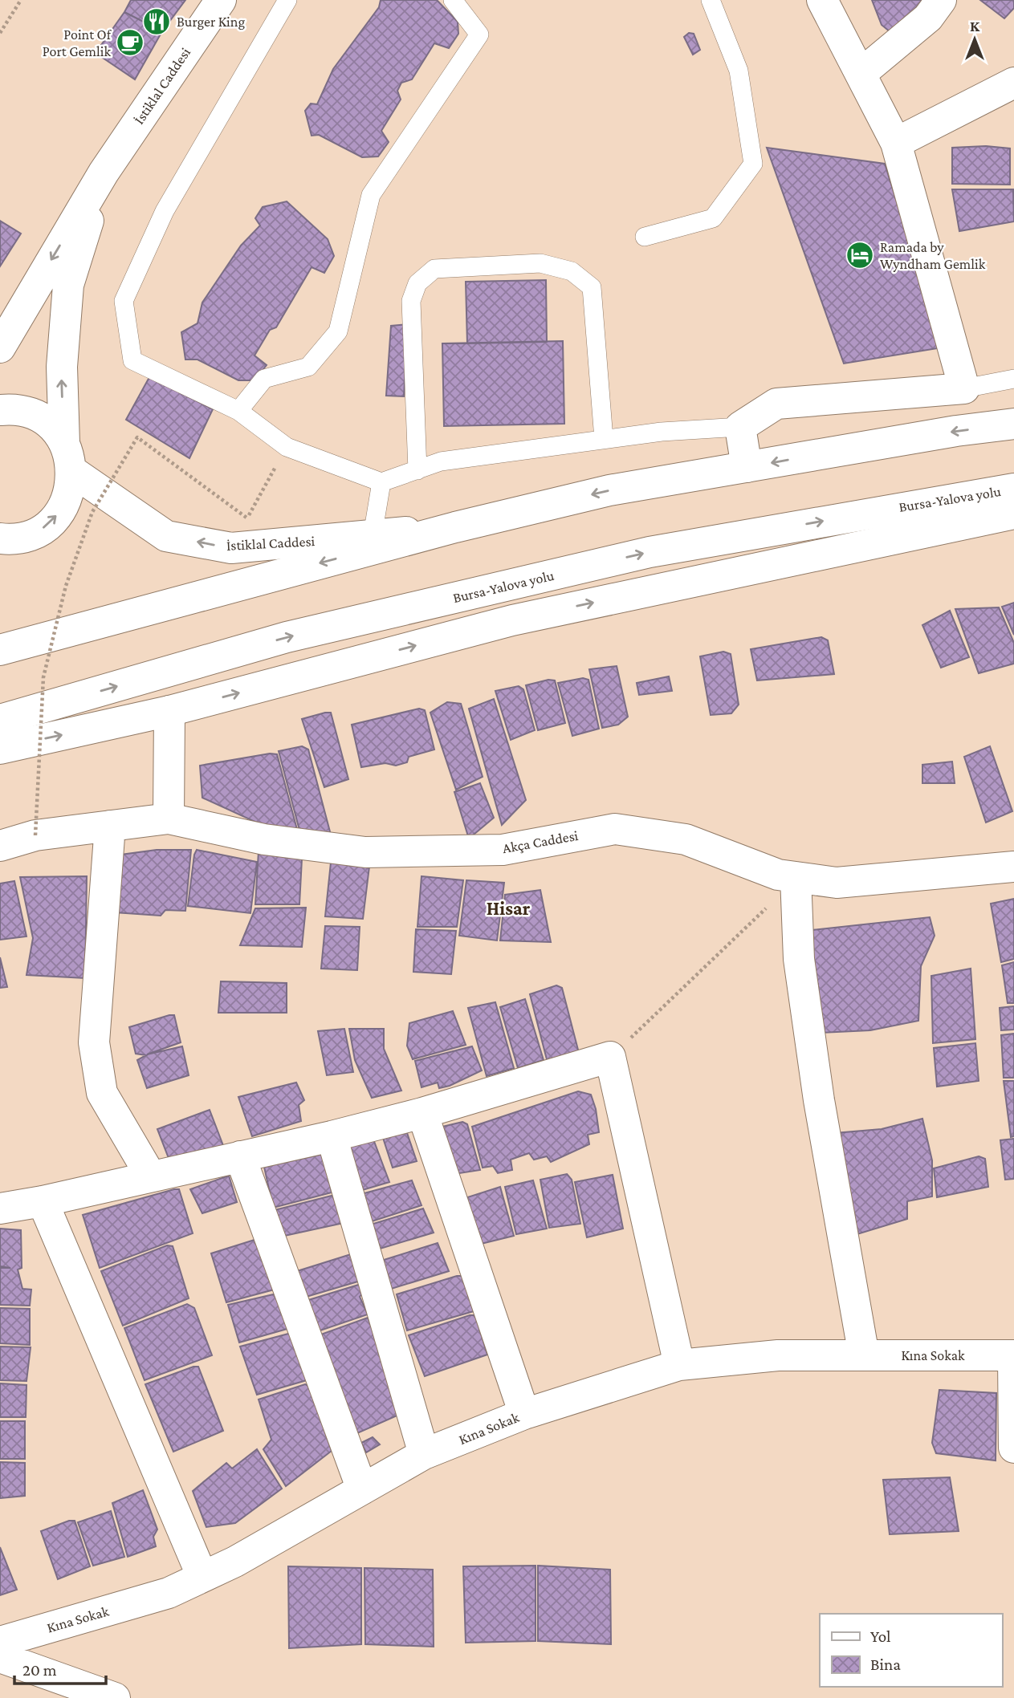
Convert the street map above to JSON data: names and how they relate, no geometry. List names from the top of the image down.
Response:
{
  "streets": {
    "main road": [
      "İstiklal Caddesi",
      "Bursa-Yalova yolu",
      "Akça Caddesi",
      "Kına Sokak"
    ]
  },
  "districts": ["Hisar"],
  "places": {
    "restaurant": ["Burger King"],
    "cafe": ["Point Of Port Gemlik"],
    "hotel": ["Ramada by Wyndham Gemlik"]
  },
  "legend": ["Yol", "Bina"],
  "scale_bar": "20 m",
  "north": "top"
}
